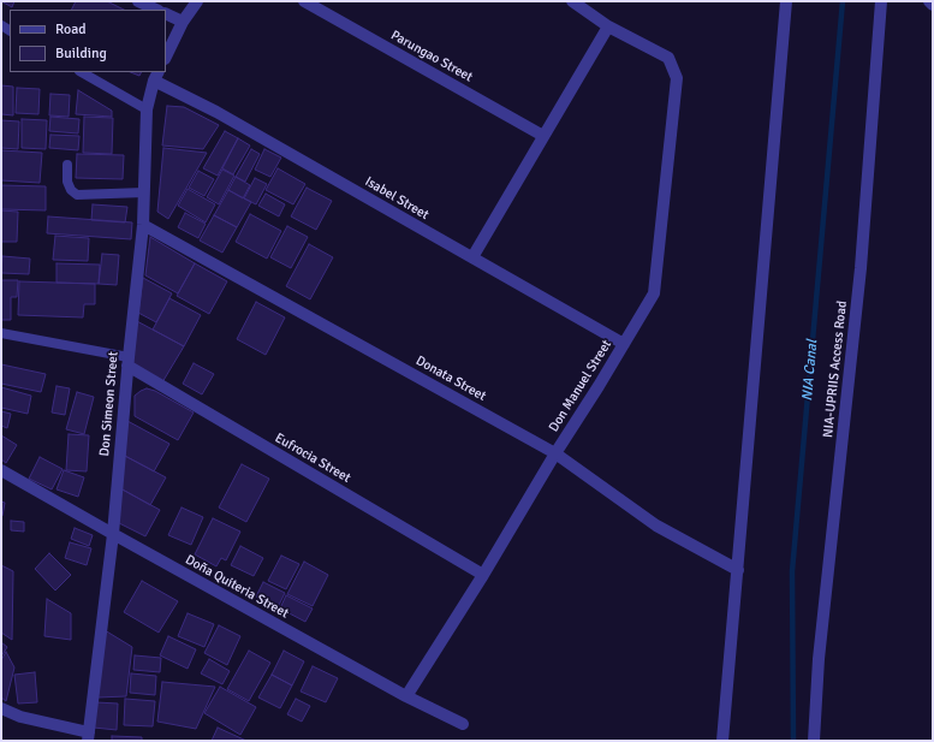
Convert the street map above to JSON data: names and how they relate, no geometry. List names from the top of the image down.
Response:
{
  "streets": {
    "street": [
      "Parungao Street",
      "Isabel Street",
      "NIA-UPRIIS Access Road",
      "Donata Street",
      "Don Manuel Street",
      "Don Simeon Street",
      "Eufrocia Street",
      "Doña Quiteria Street"
    ]
  },
  "crossings": [
    ["Isabel Street", "Don Manuel Street"],
    ["Isabel Street", "Don Simeon Street"],
    ["Donata Street", "Don Manuel Street"],
    ["Donata Street", "Don Simeon Street"],
    ["Don Manuel Street", "Eufrocia Street"],
    ["Don Manuel Street", "Doña Quiteria Street"],
    ["Don Simeon Street", "Eufrocia Street"],
    ["Don Simeon Street", "Doña Quiteria Street"]
  ],
  "water": ["NIA Canal"],
  "legend": ["Road", "Building"]
}
